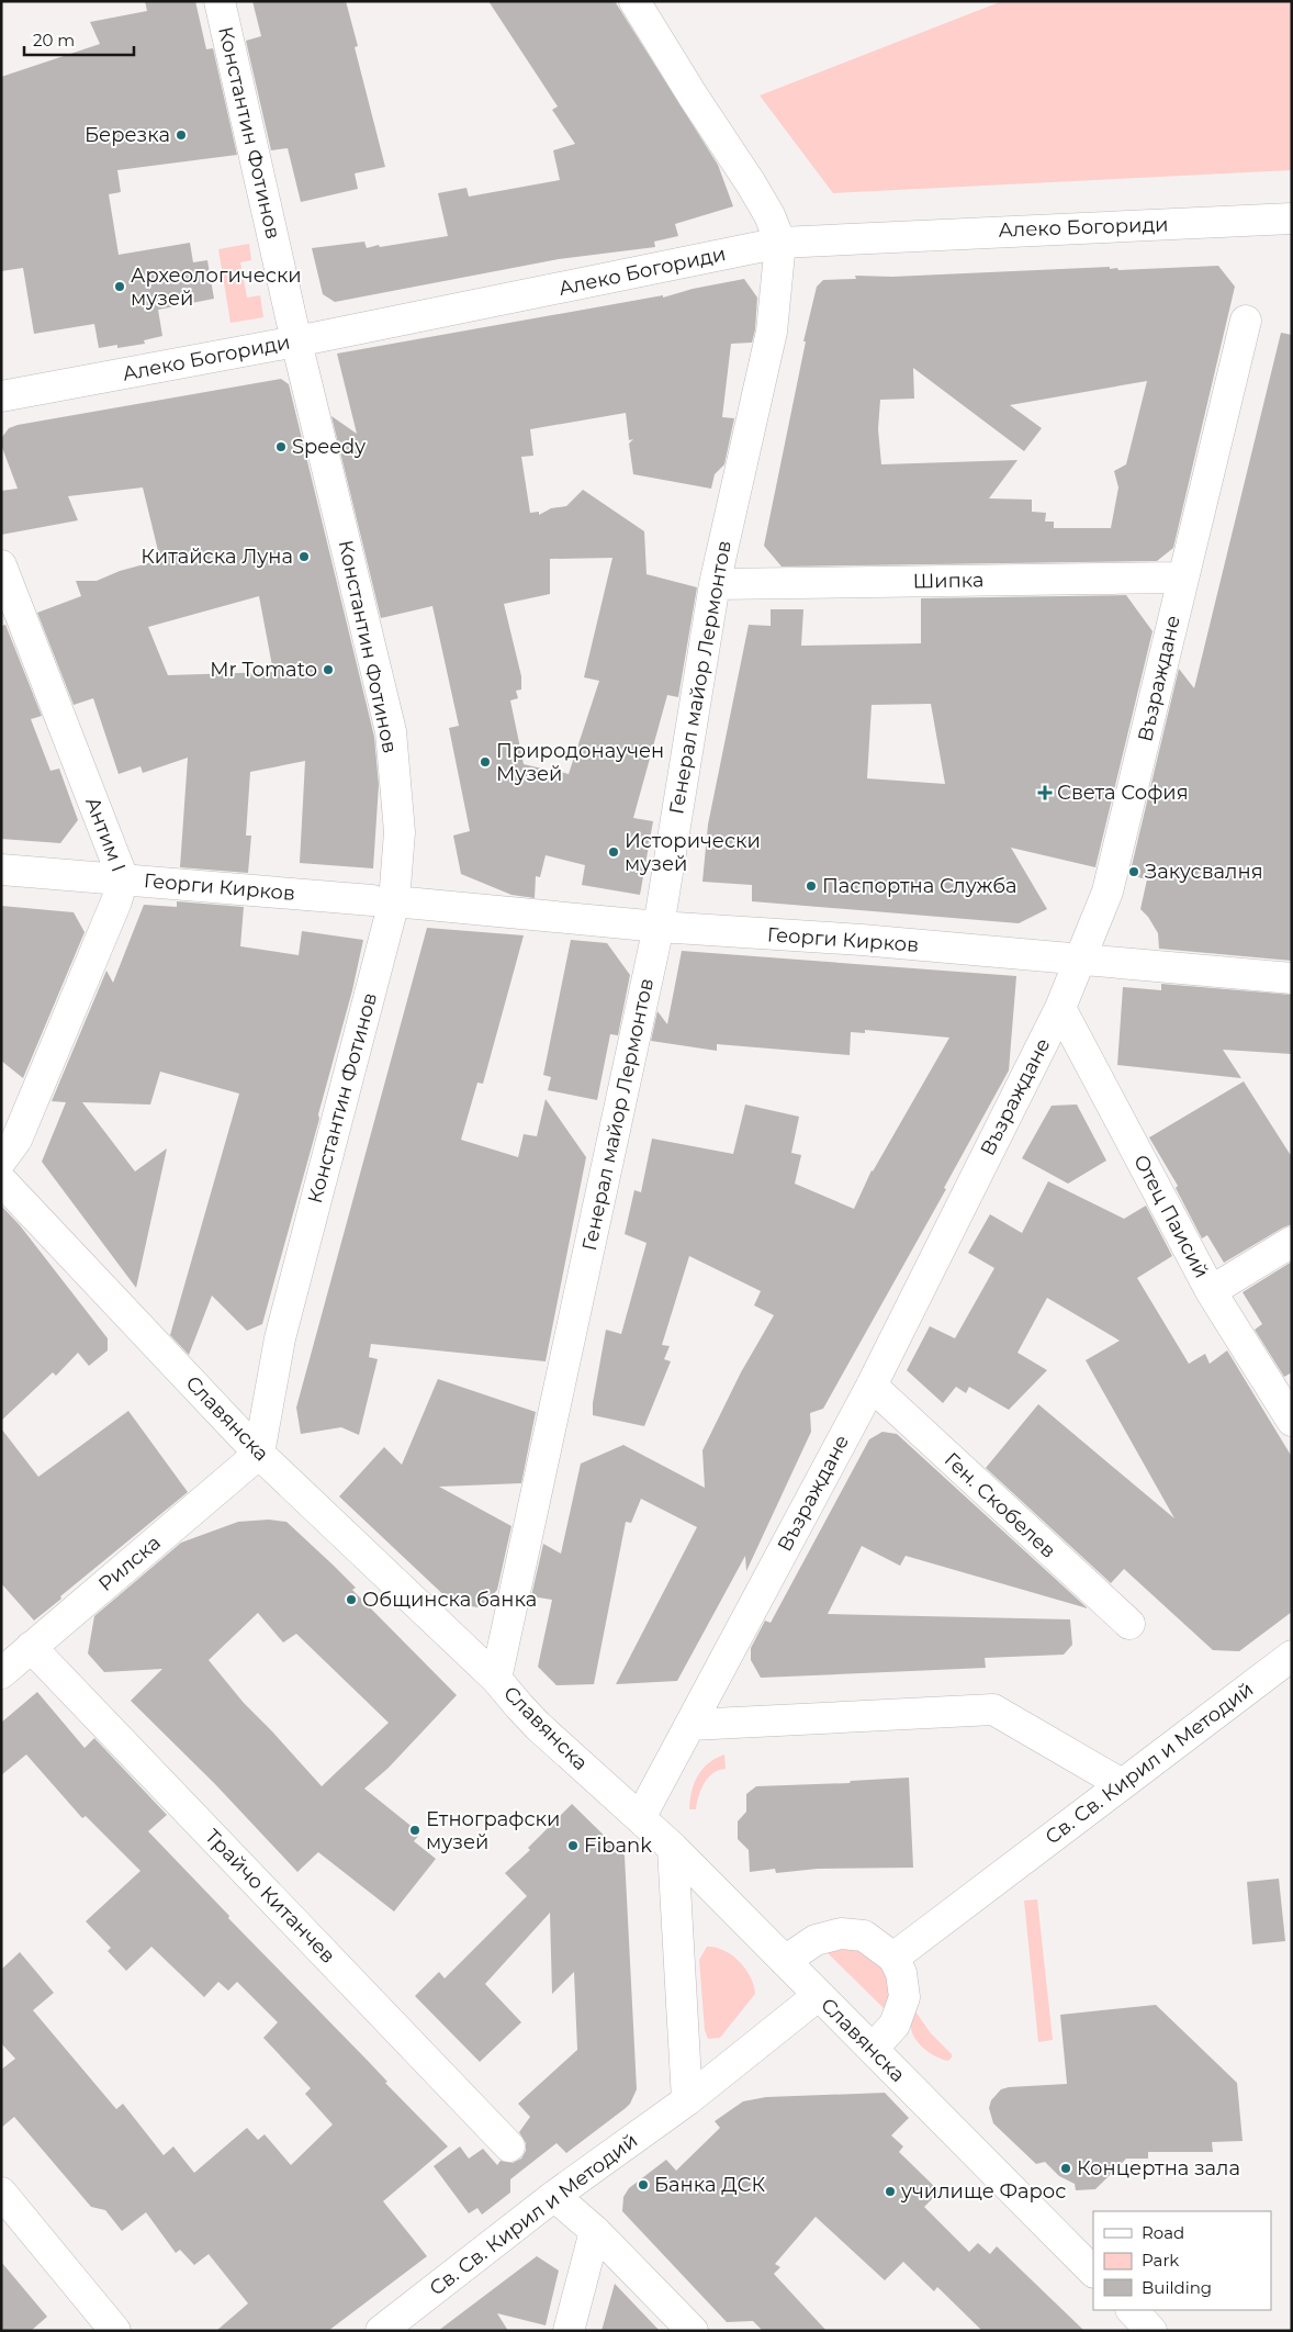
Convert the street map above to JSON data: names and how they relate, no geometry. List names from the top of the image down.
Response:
{
  "streets": {
    "street": [
      "Константин Фотинов",
      "Алеко Богориди",
      "Шипка",
      "Генерал майор Лермонтов",
      "Възраждане",
      "Антим I",
      "Георги Кирков",
      "Отец Паисий",
      "Славянска",
      "Ген. Скобелев",
      "Рилска",
      "Св. Св. Кирил и Методий",
      "Трайчо Китанчев"
    ]
  },
  "crossings": [
    ["Константин Фотинов", "Алеко Богориди"],
    ["Константин Фотинов", "Георги Кирков"],
    ["Константин Фотинов", "Славянска"],
    ["Константин Фотинов", "Рилска"],
    ["Алеко Богориди", "Генерал майор Лермонтов"],
    ["Шипка", "Генерал майор Лермонтов"],
    ["Шипка", "Възраждане"],
    ["Генерал майор Лермонтов", "Георги Кирков"],
    ["Генерал майор Лермонтов", "Славянска"],
    ["Възраждане", "Георги Кирков"],
    ["Възраждане", "Отец Паисий"],
    ["Възраждане", "Славянска"],
    ["Възраждане", "Ген. Скобелев"],
    ["Антим I", "Георги Кирков"],
    ["Славянска", "Рилска"],
    ["Славянска", "Св. Св. Кирил и Методий"],
    ["Рилска", "Трайчо Китанчев"]
  ],
  "places": {
    "other": [
      "Березка",
      "Археологически музей",
      "Speedy",
      "Китайска Луна",
      "Mr Tomato",
      "Природонаучен Музей",
      "Исторически музей",
      "Закусвалня",
      "Паспортна Служба",
      "Общинска банка",
      "Етнографски музей",
      "Fibank",
      "Концертна зала",
      "Банка ДСК",
      "училище Фарос"
    ],
    "health": ["Света София"]
  },
  "legend": ["Road", "Park", "Building"],
  "scale_bar": "20 m"
}
